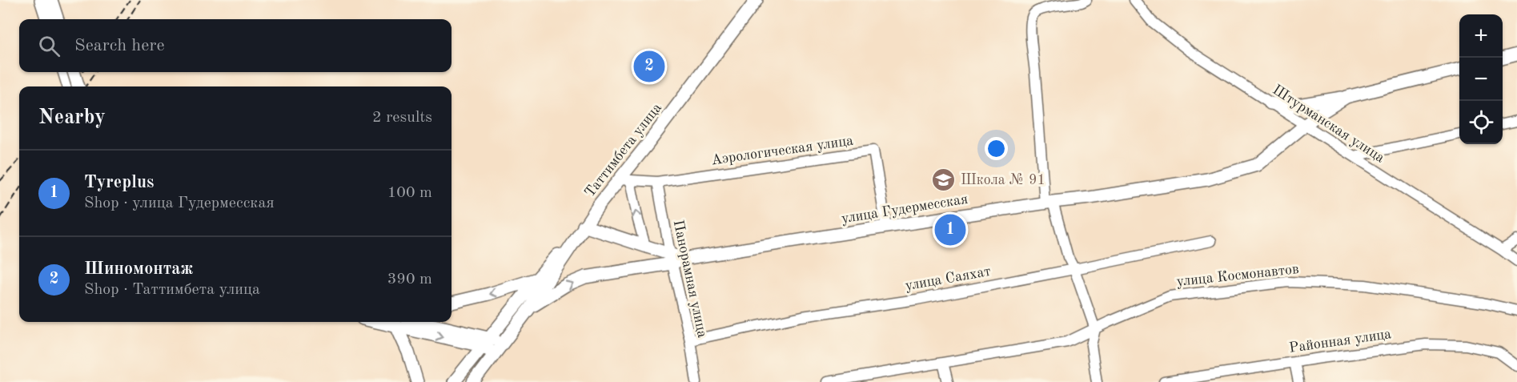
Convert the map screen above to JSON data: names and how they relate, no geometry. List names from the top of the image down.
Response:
{
  "streets": {
    "main road": ["Таттимбета улица", "улица Гудермесская"],
    "street": [
      "Штурманская улица",
      "Аэрологическая улица",
      "улица Космонавтов",
      "улица Саяхат",
      "Панорамная улица",
      "Районная улица"
    ]
  },
  "crossings": [
    ["Штурманская улица", "улица Гудермесская"],
    ["Таттимбета улица", "Аэрологическая улица"],
    ["Таттимбета улица", "улица Гудермесская"],
    ["Аэрологическая улица", "улица Гудермесская"],
    ["Аэрологическая улица", "Панорамная улица"],
    ["улица Гудермесская", "Панорамная улица"],
    ["улица Саяхат", "Панорамная улица"]
  ],
  "places": {
    "school or university": ["Школа № 91"]
  },
  "page": {
    "map_buttons": ["+", "−"],
    "search": "Search here",
    "pins": ["2", "1"],
    "heading": ["Nearby", "2 results"],
    "list": [
      {
        "mark": "1",
        "name": "Tyreplus",
        "note": "Shop · улица Гудермесская",
        "value": "100 m"
      },
      {
        "mark": "2",
        "name": "Шиномонтаж",
        "note": "Shop · Таттимбета улица",
        "value": "390 m"
      }
    ]
  }
}
